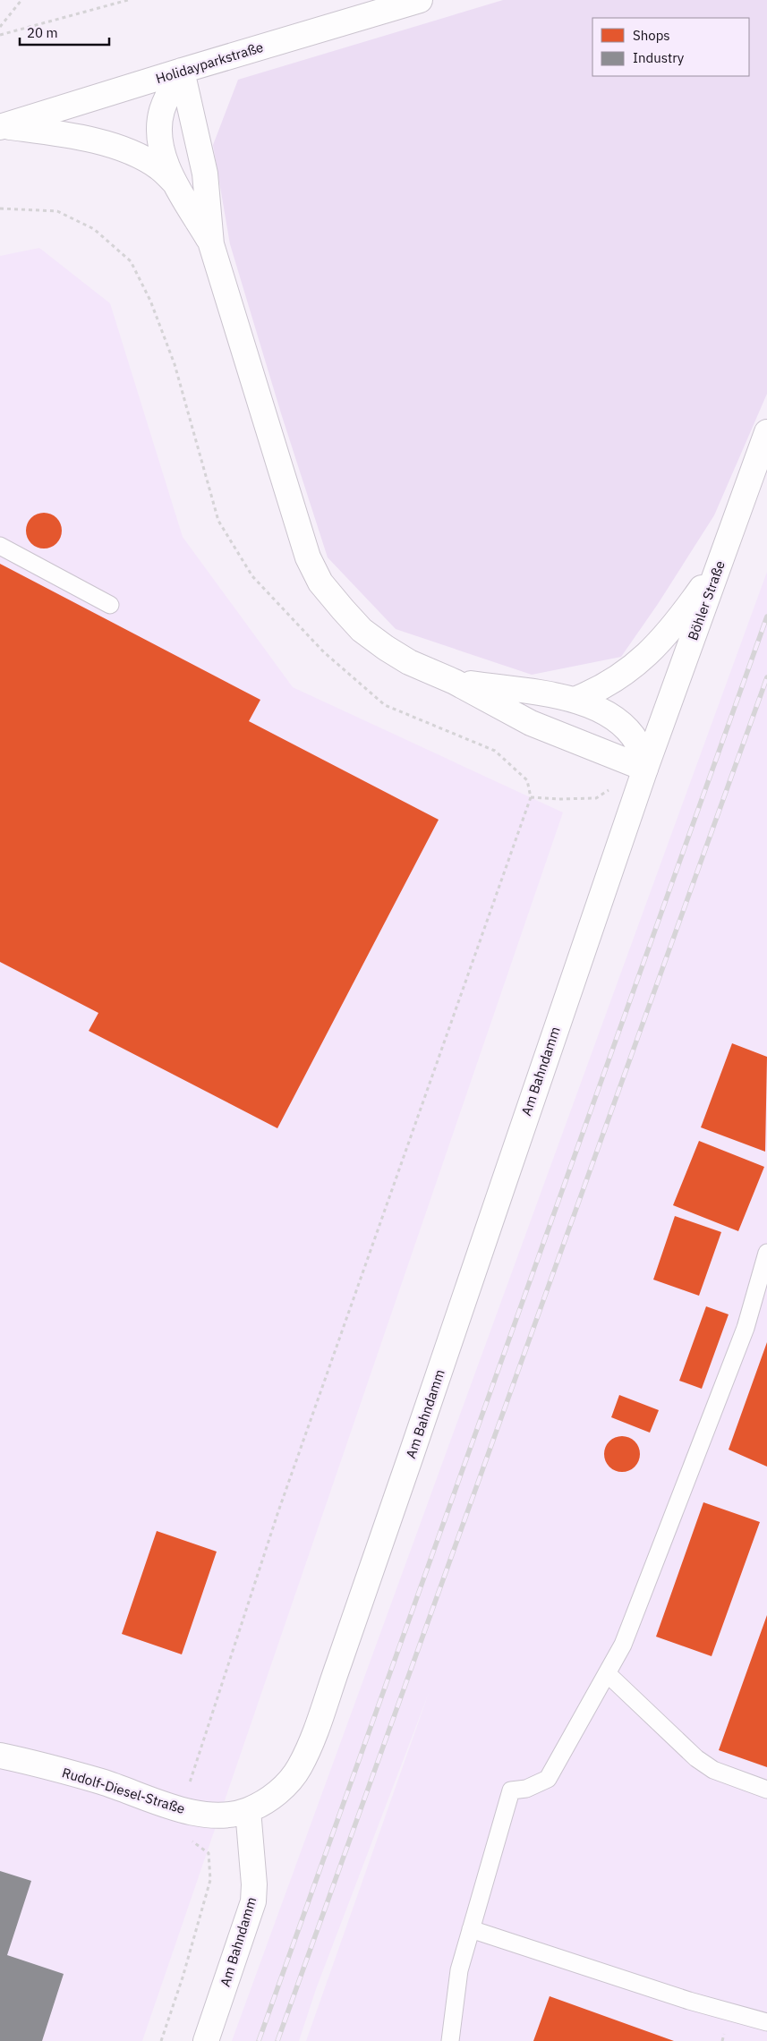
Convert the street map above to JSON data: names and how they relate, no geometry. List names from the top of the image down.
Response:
{
  "streets": {
    "street": [
      "Holidayparkstraße",
      "Böhler Straße",
      "Am Bahndamm",
      "Rudolf-Diesel-Straße"
    ]
  },
  "crossings": [
    ["Böhler Straße", "Am Bahndamm"],
    ["Am Bahndamm", "Rudolf-Diesel-Straße"]
  ],
  "legend": ["Shops", "Industry"],
  "scale_bar": "20 m"
}
